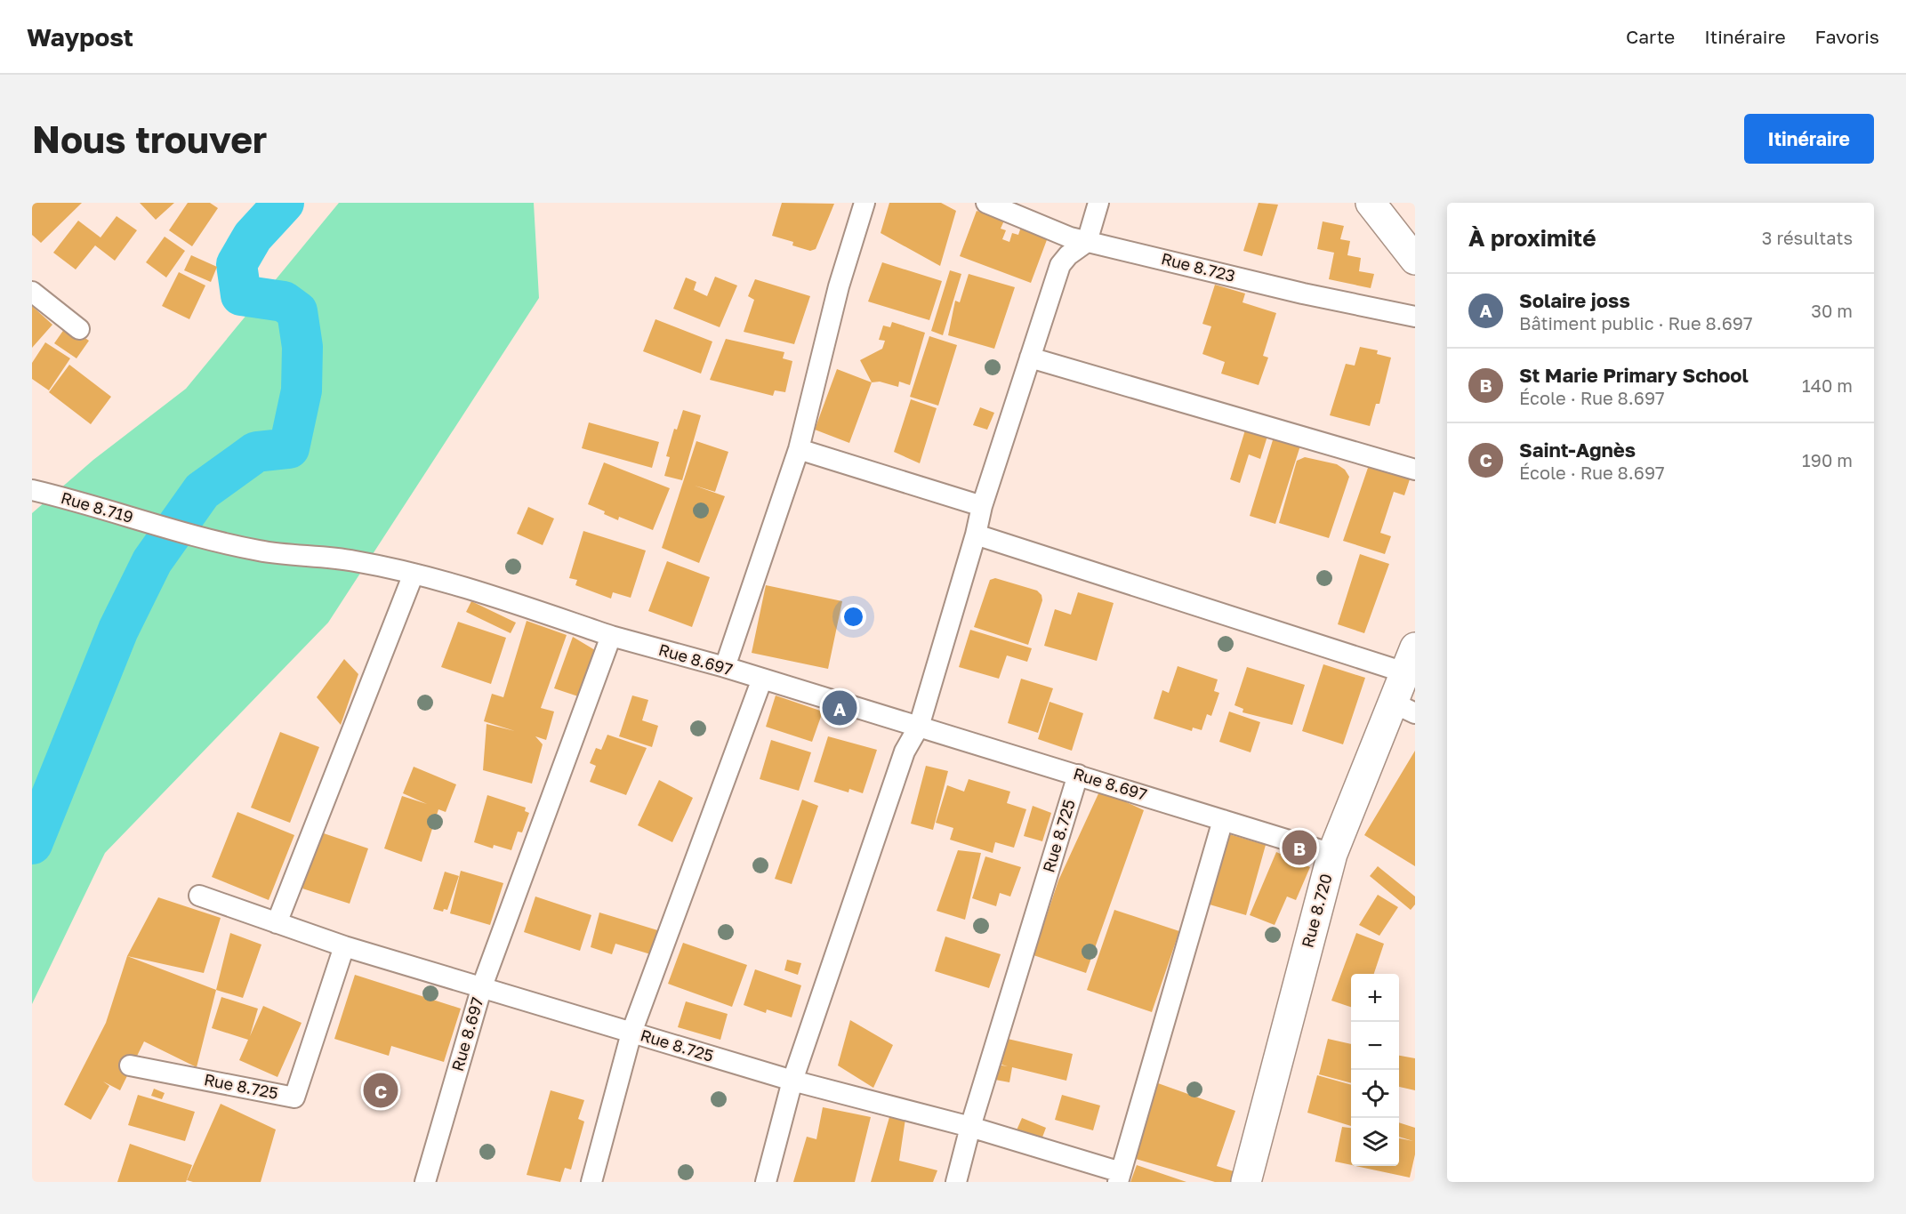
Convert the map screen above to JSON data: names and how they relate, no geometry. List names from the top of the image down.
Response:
{
  "streets": {
    "main road": ["Rue 8.720"],
    "street": [
      "Rue 8.723",
      "Rue 8.719",
      "Rue 8.697",
      "Rue 8.725"
    ]
  },
  "crossings": [
    ["Rue 8.719", "Rue 8.697"],
    ["Rue 8.697", "Rue 8.725"],
    ["Rue 8.697", "Rue 8.720"]
  ],
  "page": {
    "header": "Waypost",
    "nav": ["Carte", "Itinéraire", "Favoris"],
    "buttons": "Itinéraire",
    "title": "Nous trouver",
    "heading": ["À proximité", "3 résultats"],
    "list": [
      {
        "mark": "A",
        "name": "Solaire joss",
        "note": "Bâtiment public · Rue 8.697",
        "value": "30 m"
      },
      {
        "mark": "B",
        "name": "St Marie Primary School",
        "note": "École · Rue 8.697",
        "value": "140 m"
      },
      {
        "mark": "C",
        "name": "Saint-Agnès",
        "note": "École · Rue 8.697",
        "value": "190 m"
      }
    ],
    "pins": ["A", "B", "C"],
    "map_buttons": ["+", "−"]
  }
}
